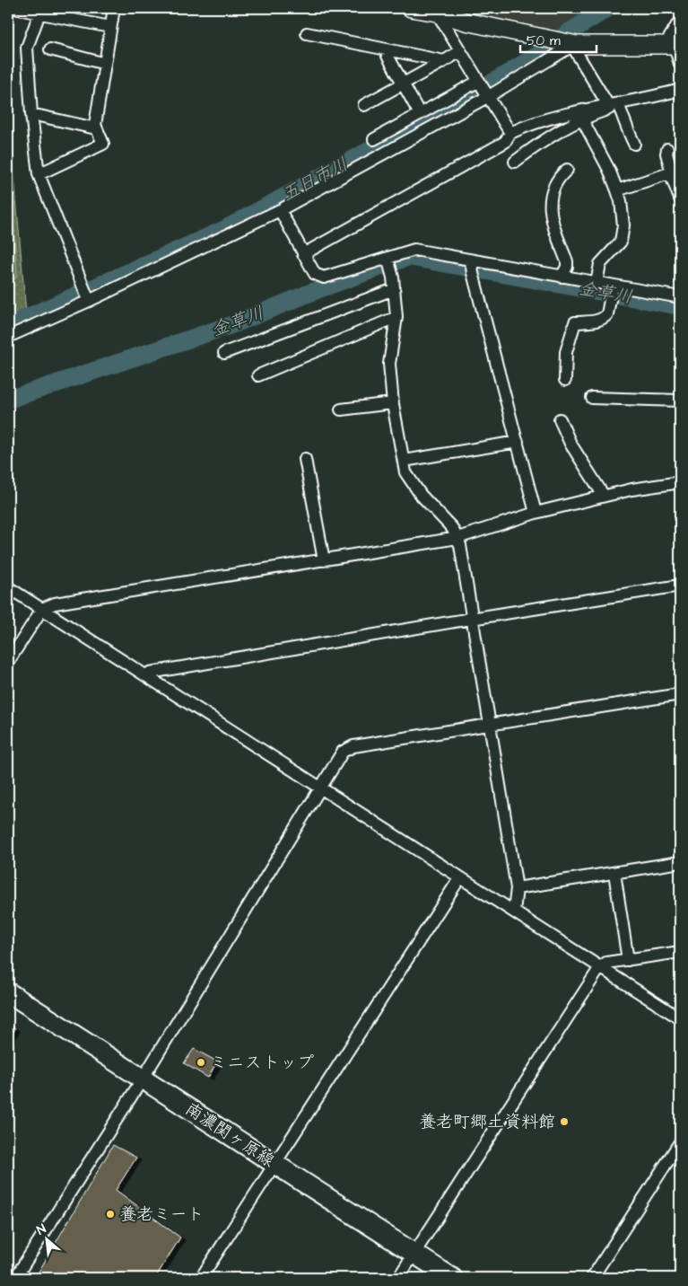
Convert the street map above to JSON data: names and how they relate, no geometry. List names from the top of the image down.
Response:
{
  "streets": {
    "main road": ["南濃関ヶ原線"]
  },
  "water": ["五日市川", "金草川"],
  "places": ["ミニストップ", "養老町郷土資料館", "養老ミート"],
  "scale_bar": "50 m",
  "north": "top left"
}
